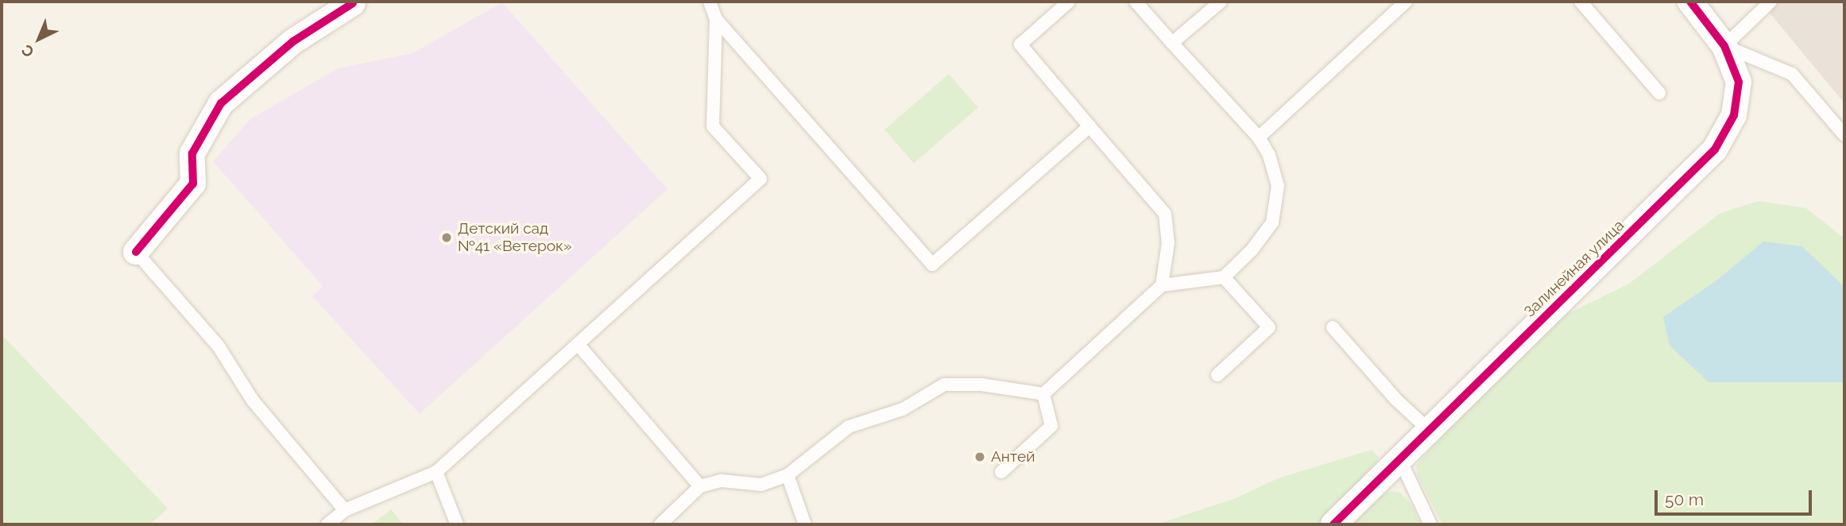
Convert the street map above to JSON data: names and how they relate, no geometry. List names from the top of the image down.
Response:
{
  "streets": {
    "street": ["Залинейная улица"]
  },
  "places": ["Детский сад №41 «Ветерок»", "Антей"],
  "scale_bar": "50 m",
  "north": "bottom left"
}
